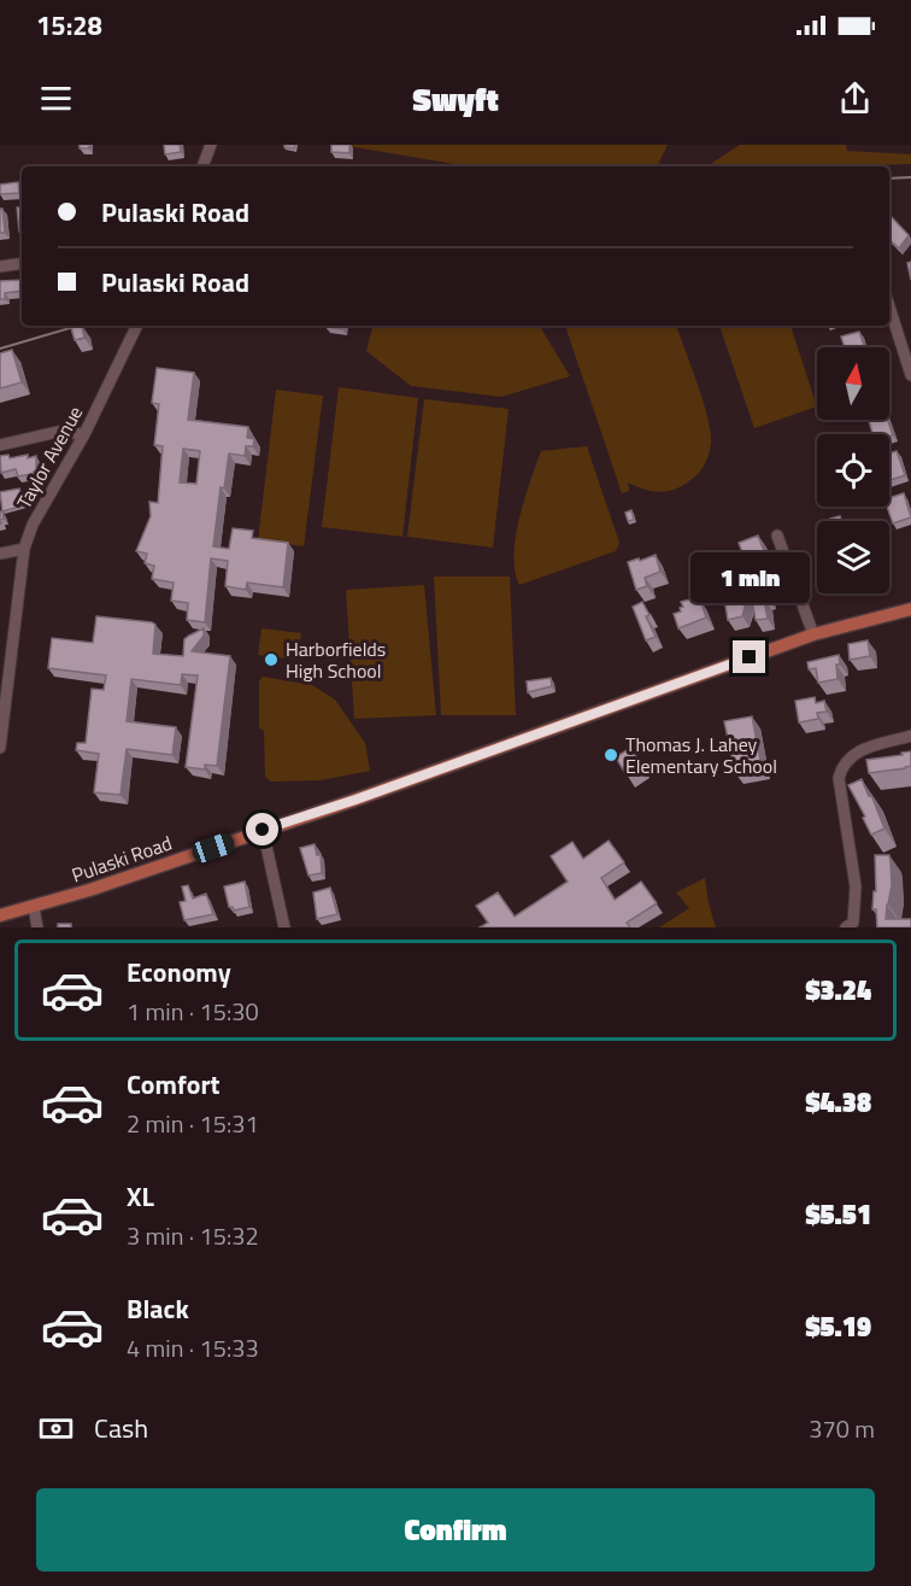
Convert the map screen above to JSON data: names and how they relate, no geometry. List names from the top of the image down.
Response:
{
  "streets": {
    "main road": ["Pulaski Road"],
    "street": ["Taylor Avenue"]
  },
  "places": ["Harborfields High School", "Thomas J. Lahey Elementary School"],
  "north": "top",
  "page": {
    "status": "15:28",
    "header": "Swyft",
    "banner": ["Pulaski Road", "Pulaski Road"],
    "bubble": "1 min",
    "list": [
      {
        "name": "Economy",
        "note": "1 min · 15:30",
        "value": "$3.24"
      },
      {
        "name": "Comfort",
        "note": "2 min · 15:31",
        "value": "$4.38"
      },
      {
        "name": "XL",
        "note": "3 min · 15:32",
        "value": "$5.51"
      },
      {
        "name": "Black",
        "note": "4 min · 15:33",
        "value": "$5.19"
      }
    ],
    "pay": ["Cash", "370 m"],
    "buttons": "Confirm"
  }
}
